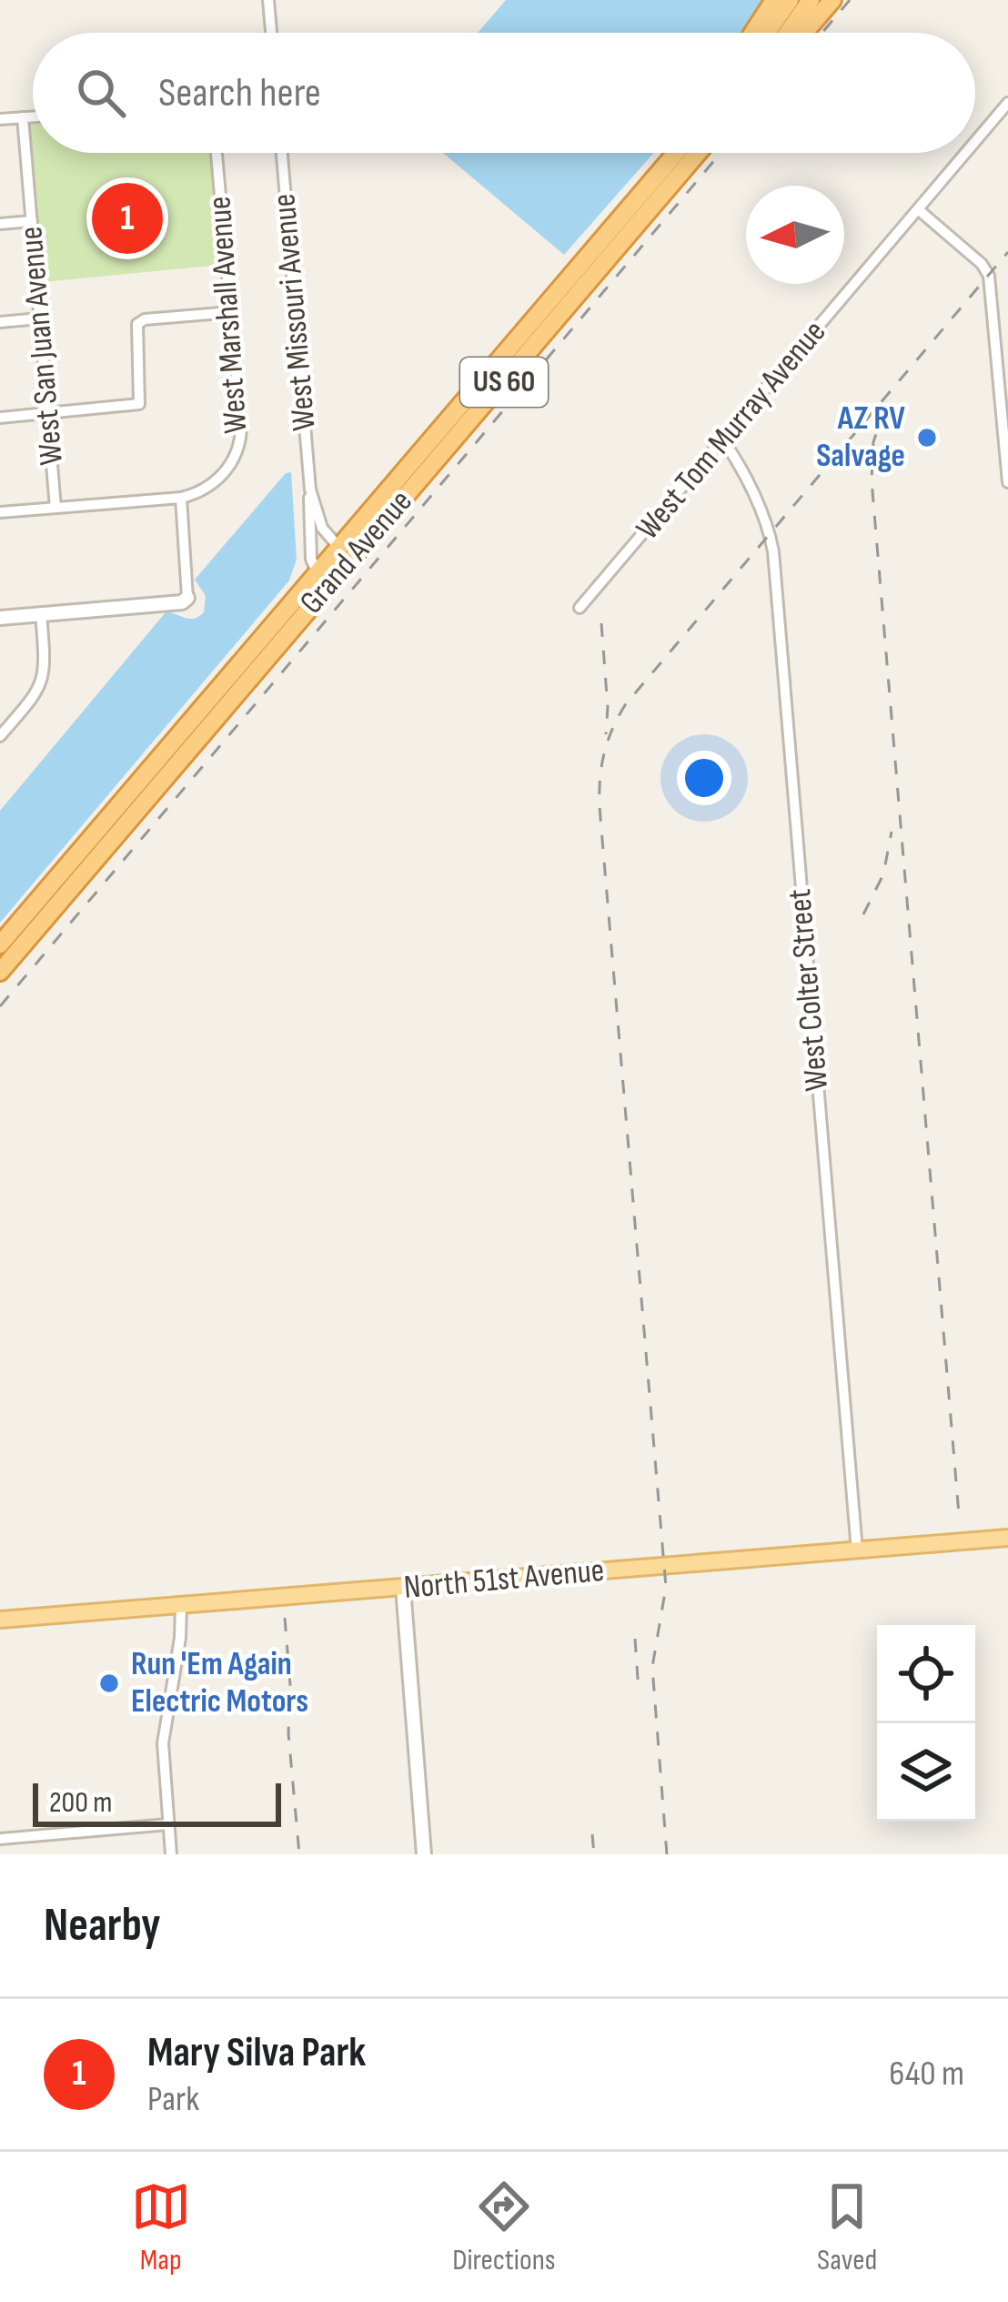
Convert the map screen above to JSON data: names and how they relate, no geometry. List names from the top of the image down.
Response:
{
  "streets": {
    "highway": ["US 60", "Grand Avenue"],
    "main road": ["North 51st Avenue"],
    "street": [
      "West Missouri Avenue",
      "West Marshall Avenue",
      "West San Juan Avenue",
      "West Tom Murray Avenue",
      "West Colter Street"
    ]
  },
  "crossings": [
    ["West Missouri Avenue", "Grand Avenue"],
    ["West Tom Murray Avenue", "West Colter Street"],
    ["West Colter Street", "North 51st Avenue"]
  ],
  "places": ["AZ RV Salvage", "Run 'Em Again Electric Motors"],
  "scale_bar": "200 m",
  "north": "left",
  "page": {
    "search": "Search here",
    "pins": "1",
    "scale": "200 m",
    "heading": "Nearby",
    "list": [
      {
        "mark": "1",
        "name": "Mary Silva Park",
        "note": "Park",
        "value": "640 m"
      }
    ],
    "nav": ["Map", "Directions", "Saved"]
  }
}
